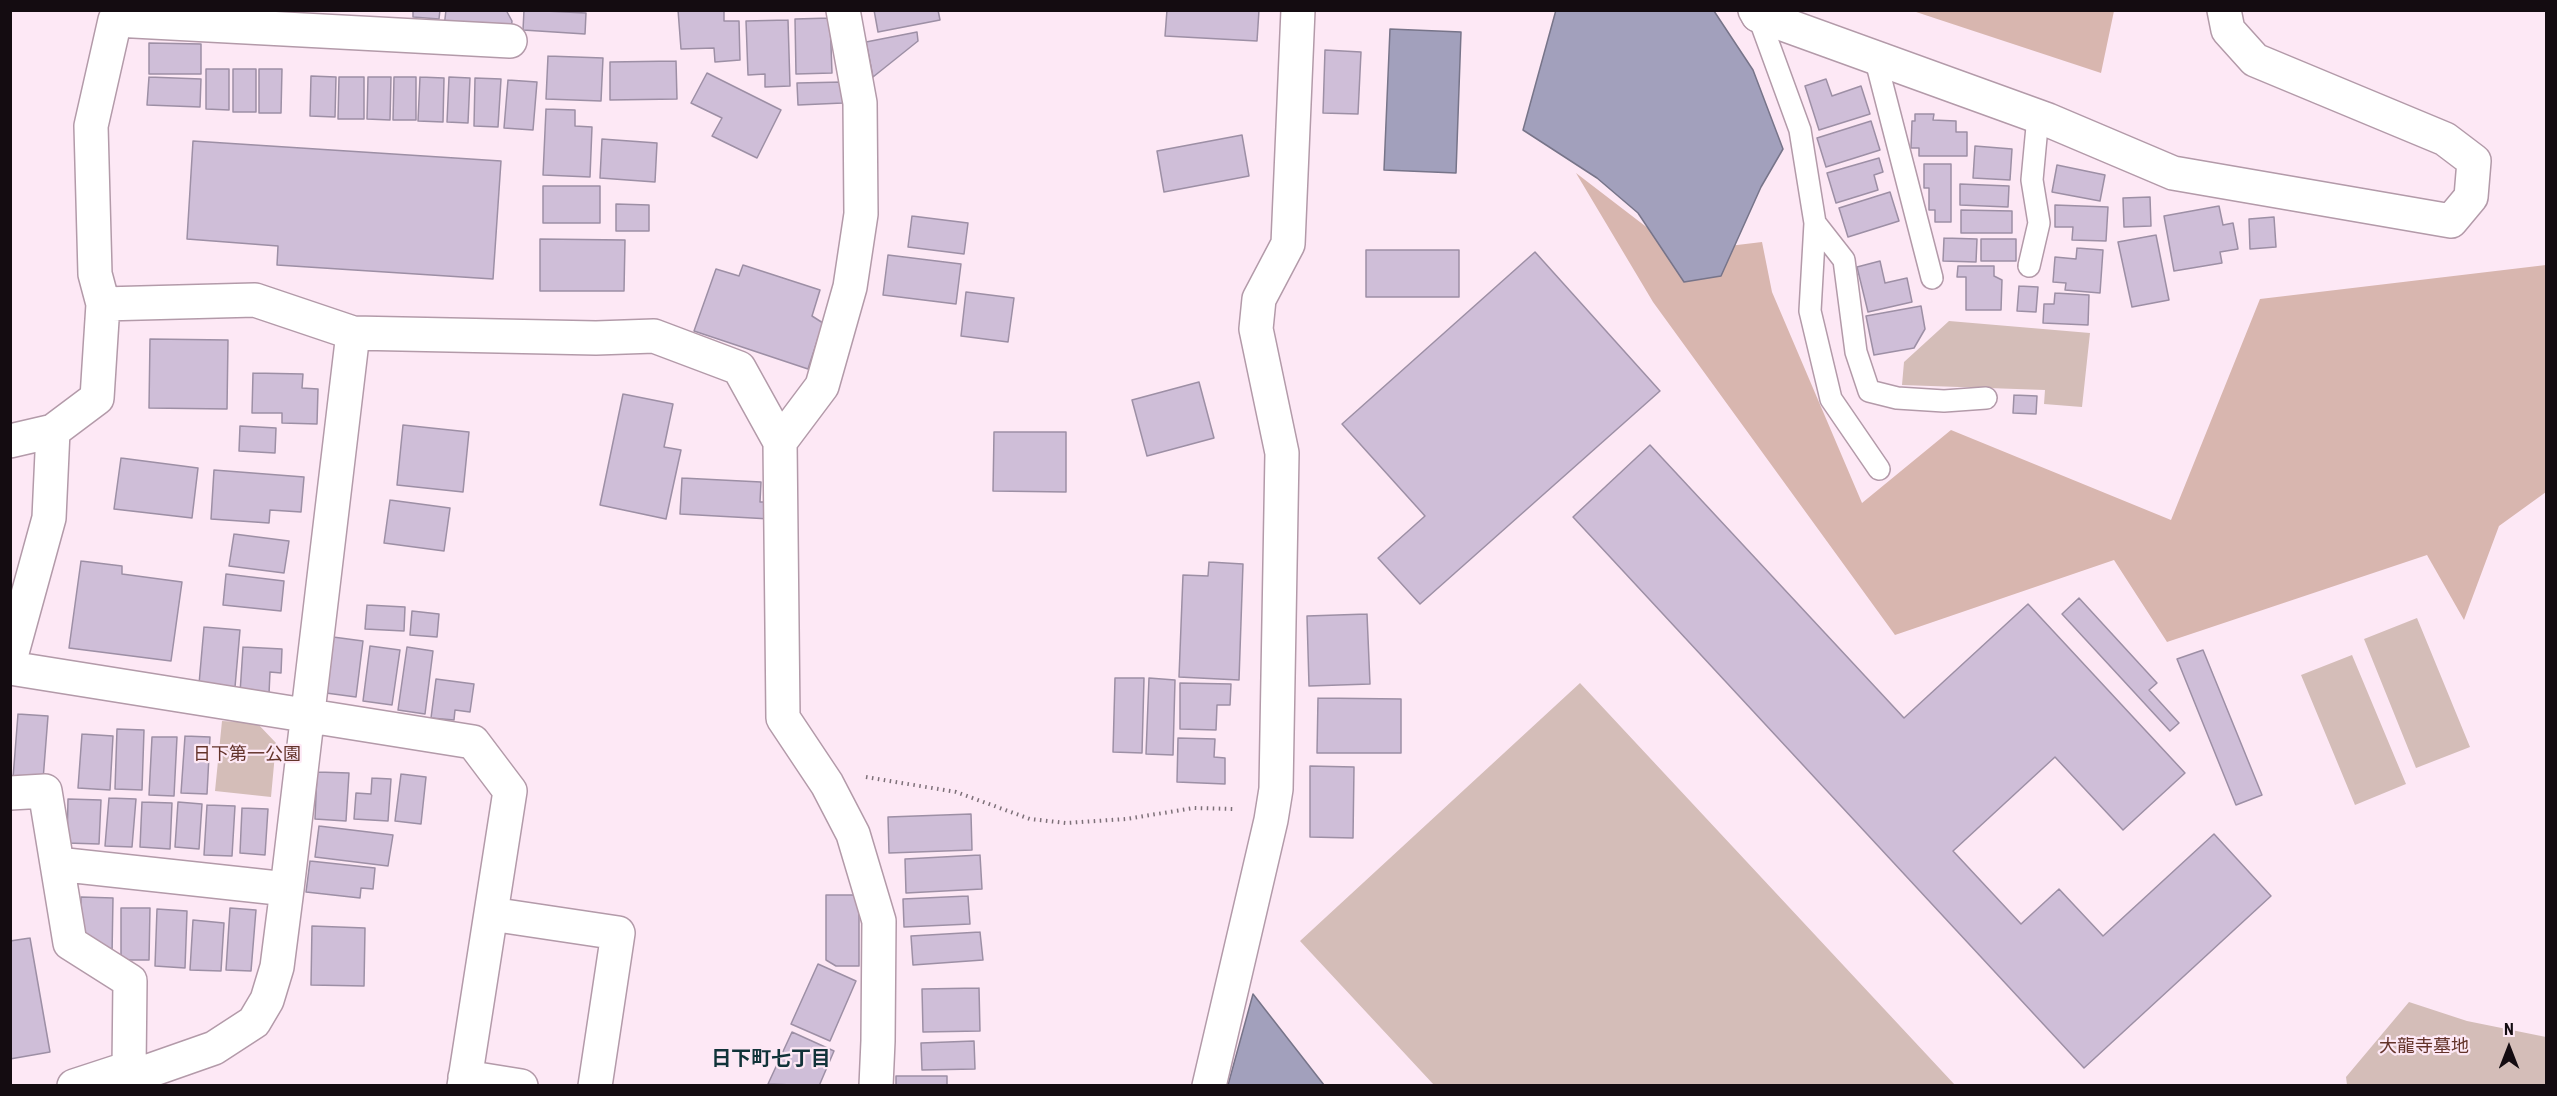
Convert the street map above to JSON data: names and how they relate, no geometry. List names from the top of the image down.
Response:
{
  "districts": ["日下町七丁目"],
  "parks": ["日下第一公園", "大龍寺墓地"],
  "north": "top"
}
